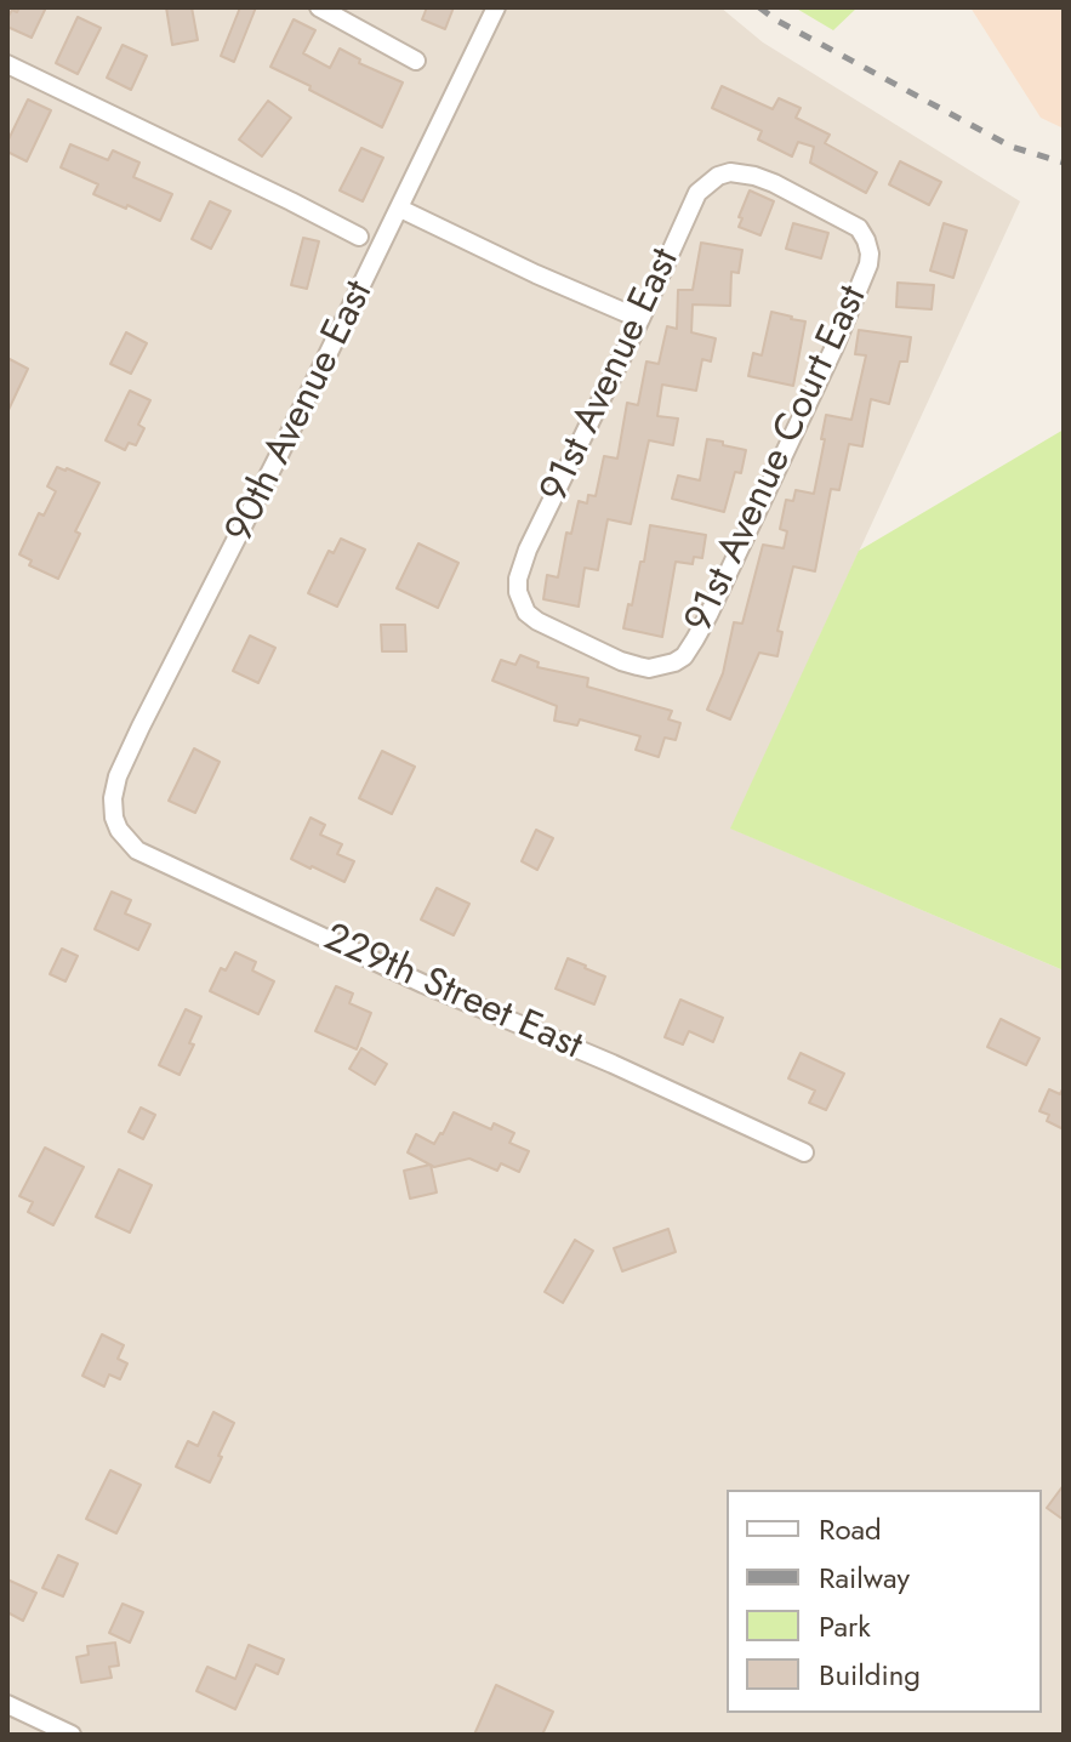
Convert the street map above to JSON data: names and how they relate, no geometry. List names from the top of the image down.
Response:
{
  "streets": {
    "street": [
      "91st Avenue East",
      "90th Avenue East",
      "91st Avenue Court East",
      "229th Street East"
    ]
  },
  "crossings": [
    ["91st Avenue East", "91st Avenue Court East"],
    ["90th Avenue East", "229th Street East"]
  ],
  "legend": [
    "Road",
    "Railway",
    "Park",
    "Building"
  ]
}
